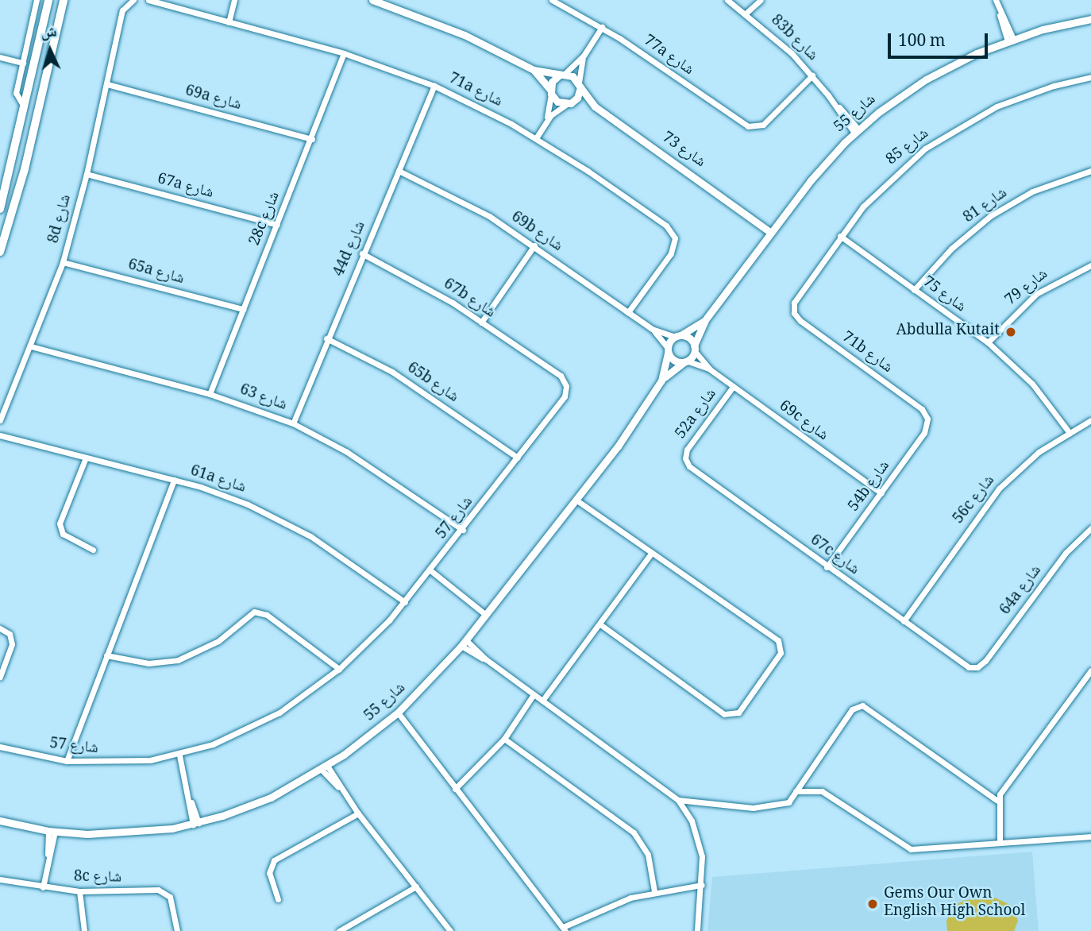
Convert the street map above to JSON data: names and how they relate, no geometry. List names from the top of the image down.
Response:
{
  "streets": {
    "street": [
      "83b شارع",
      "77a شارع",
      "71a شارع",
      "69a شارع",
      "شارع 55",
      "شارع 85",
      "شارع 73",
      "67a شارع",
      "شارع 81",
      "8d شارع",
      "28c شارع",
      "69b شارع",
      "44d شارع",
      "65a شارع",
      "شارع 79",
      "شارع 75",
      "67b شارع",
      "71b شارع",
      "65b شارع",
      "شارع 63",
      "52a شارع",
      "69c شارع",
      "61a شارع",
      "54b شارع",
      "56c شارع",
      "شارع 57",
      "67c شارع",
      "64a شارع",
      "8c شارع"
    ]
  },
  "crossings": [
    ["83b شارع", "77a شارع"],
    ["83b شارع", "شارع 55"],
    ["71a شارع", "28c شارع"],
    ["71a شارع", "69b شارع"],
    ["71a شارع", "44d شارع"],
    ["69a شارع", "8d شارع"],
    ["69a شارع", "28c شارع"],
    ["شارع 55", "شارع 73"],
    ["شارع 55", "69b شارع"],
    ["شارع 55", "69c شارع"],
    ["شارع 85", "شارع 75"],
    ["شارع 85", "71b شارع"],
    ["67a شارع", "8d شارع"],
    ["67a شارع", "28c شارع"],
    ["شارع 81", "شارع 75"],
    ["8d شارع", "65a شارع"],
    ["8d شارع", "شارع 63"],
    ["28c شارع", "65a شارع"],
    ["28c شارع", "شارع 63"],
    ["69b شارع", "44d شارع"],
    ["69b شارع", "69c شارع"],
    ["44d شارع", "67b شارع"],
    ["44d شارع", "65b شارع"],
    ["44d شارع", "شارع 63"],
    ["شارع 79", "شارع 75"],
    ["شارع 75", "56c شارع"],
    ["67b شارع", "شارع 57"],
    ["71b شارع", "54b شارع"],
    ["65b شارع", "شارع 57"],
    ["شارع 63", "شارع 57"],
    ["52a شارع", "69c شارع"],
    ["52a شارع", "67c شارع"],
    ["69c شارع", "54b شارع"],
    ["61a شارع", "شارع 57"],
    ["54b شارع", "67c شارع"],
    ["56c شارع", "67c شارع"],
    ["67c شارع", "64a شارع"]
  ],
  "places": ["Abdulla Kutait", "Gems Our Own English High School"],
  "scale_bar": "100 m",
  "north": "top"
}
